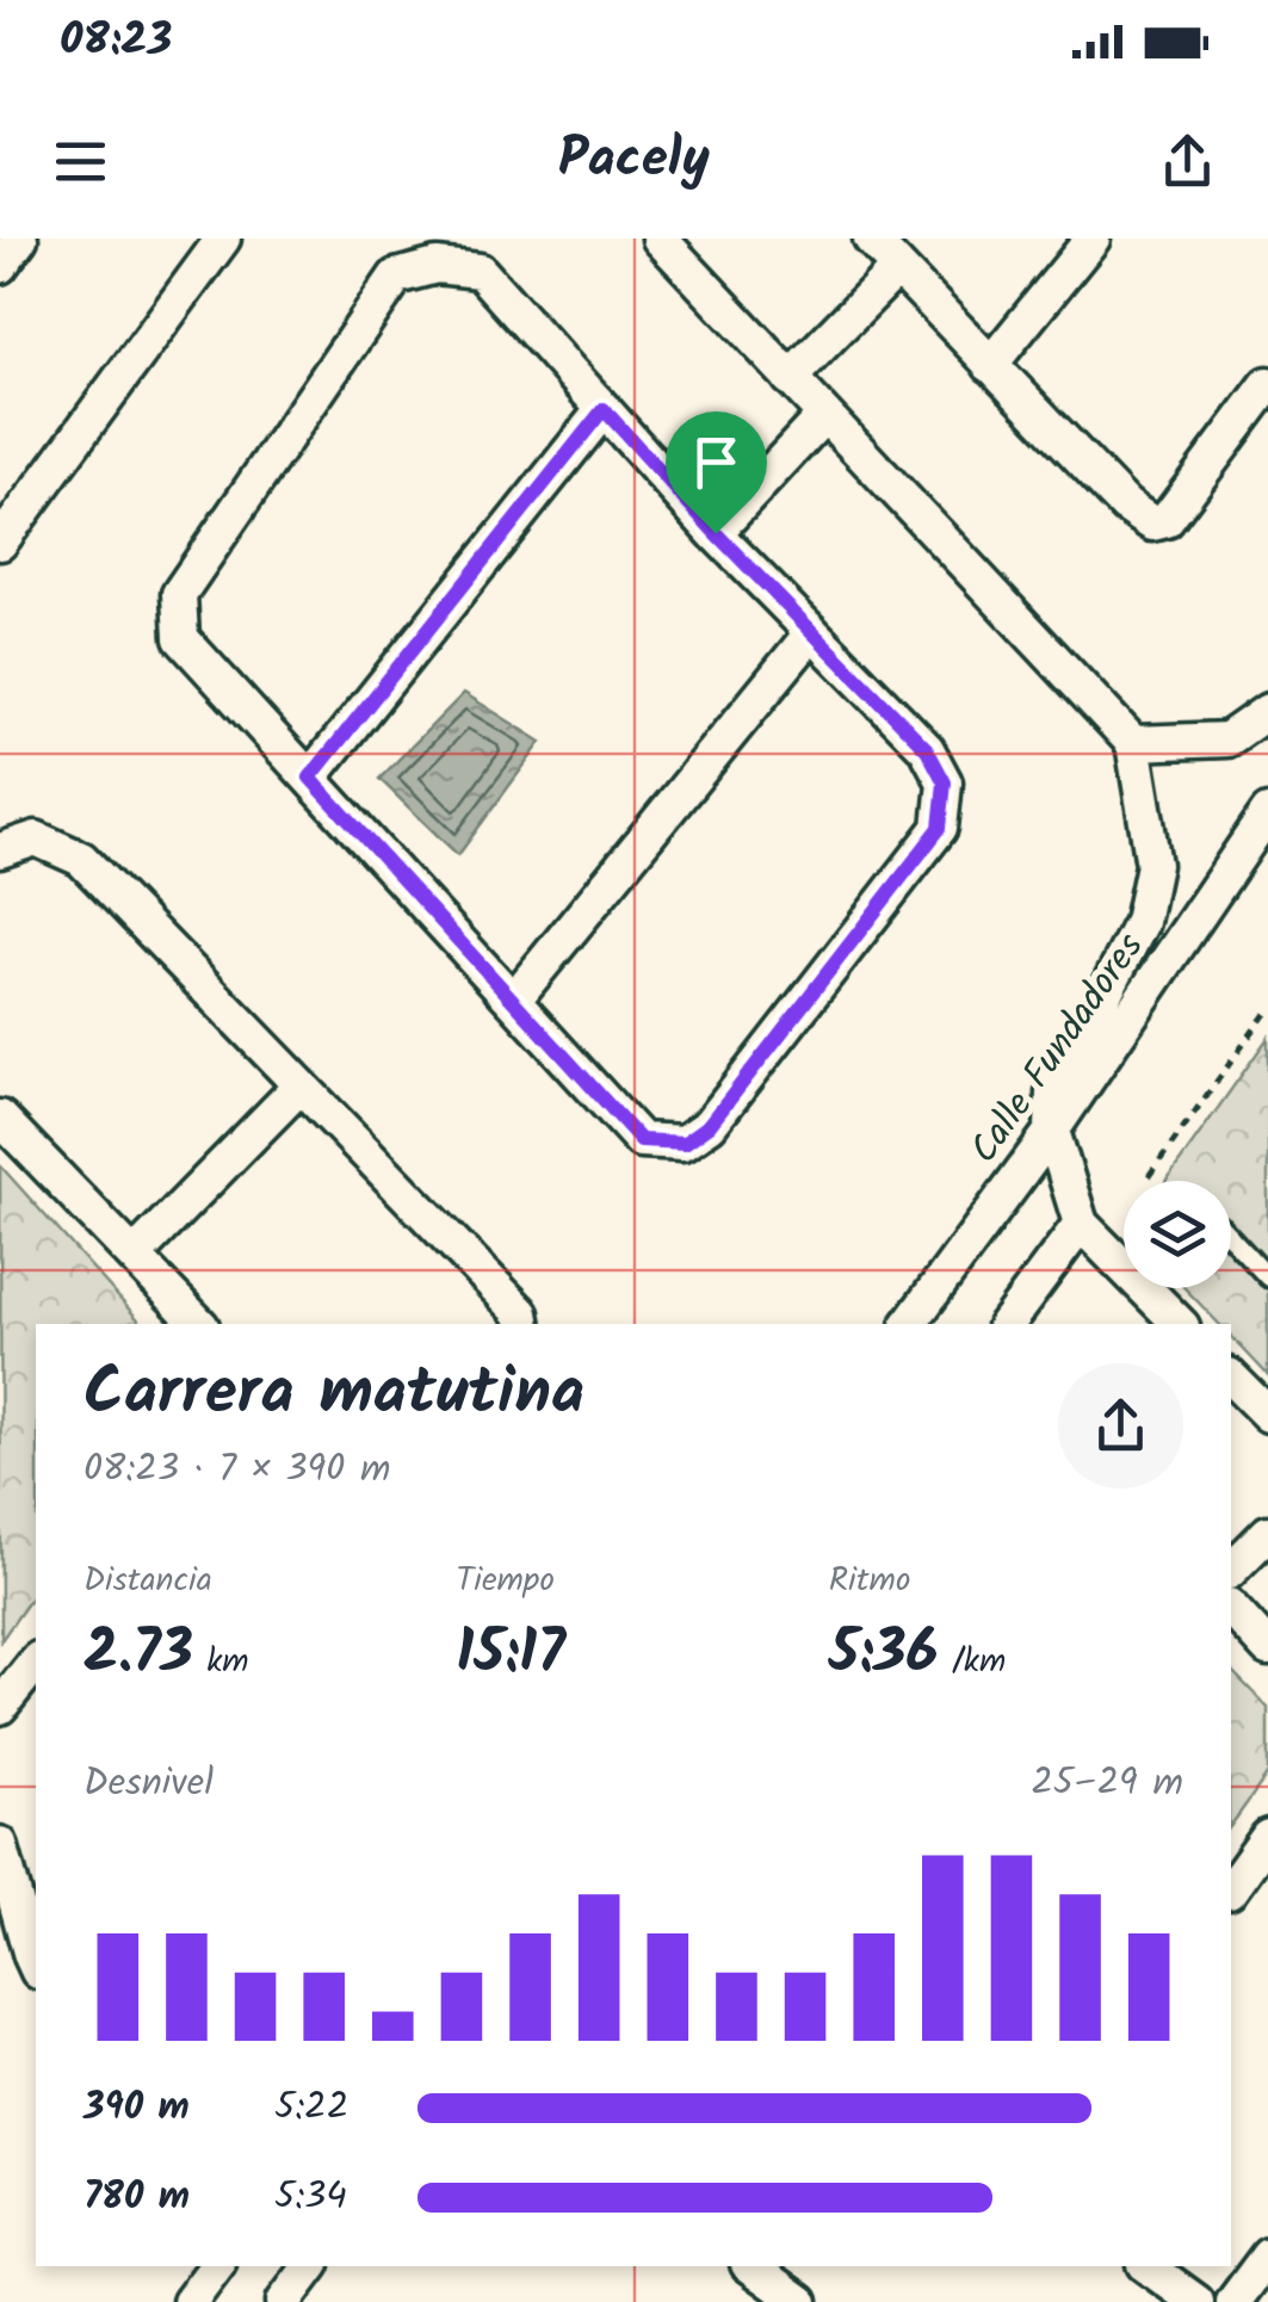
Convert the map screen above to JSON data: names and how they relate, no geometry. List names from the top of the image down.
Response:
{
  "streets": {
    "street": ["Calle Fundadores"]
  },
  "page": {
    "status": "08:23",
    "header": "Pacely",
    "heading": ["Carrera matutina", "08:23 · 7 × 390 m"],
    "stats": [
      ["Distancia", "2.73 km"],
      ["Tiempo", "15:17"],
      ["Ritmo", "5:36 /km"]
    ],
    "chart": ["Desnivel", "25–29 m"],
    "list": [
      {
        "name": "390 m",
        "note": "5:22"
      },
      {
        "name": "780 m",
        "note": "5:34"
      }
    ]
  }
}
